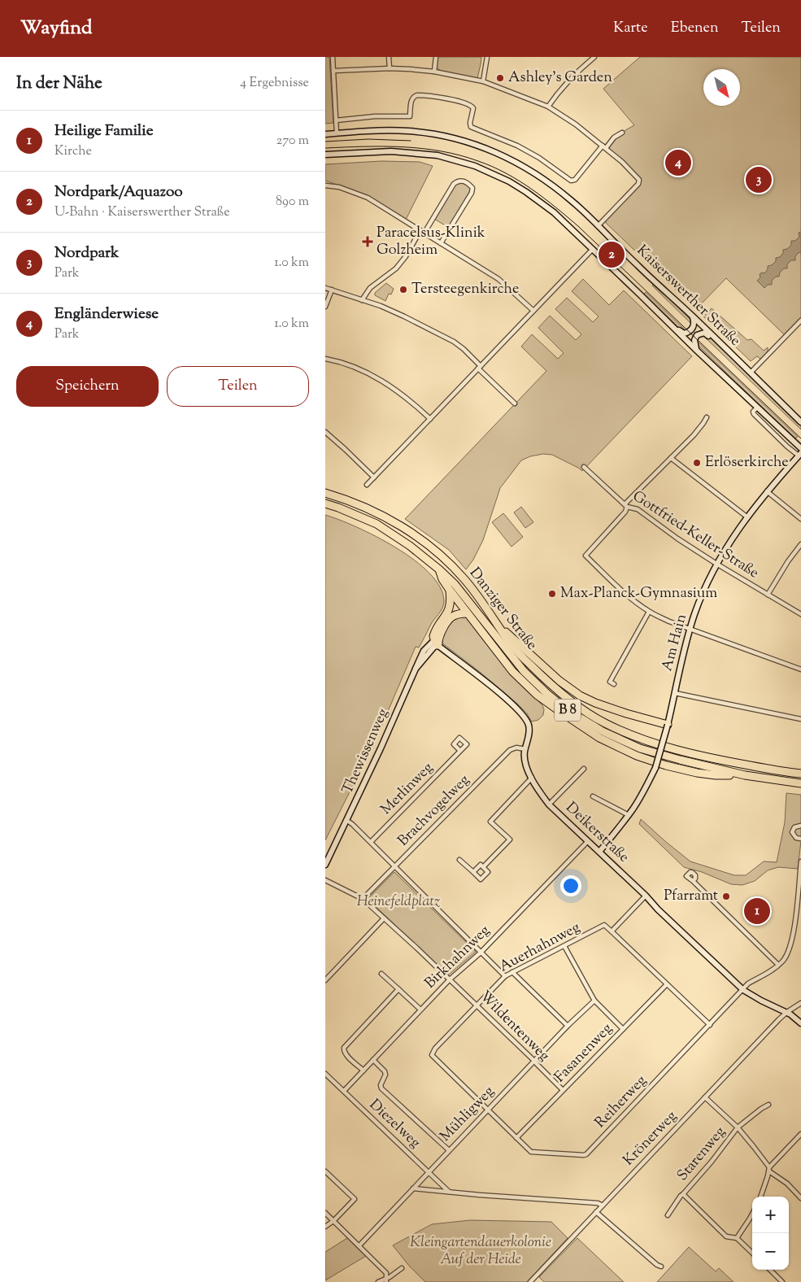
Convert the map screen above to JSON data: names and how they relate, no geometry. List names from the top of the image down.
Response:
{
  "streets": {
    "highway": ["Danziger Straße", "B 8"],
    "street": [
      "Kaiserswerther Straße",
      "Gottfried-Keller-Straße",
      "Am Hain",
      "Thewissenweg",
      "Merlinweg",
      "Brachvogelweg",
      "Deikerstraße",
      "Auerhahnweg",
      "Birkhahnweg",
      "Wildentenweg",
      "Fasanenweg",
      "Reiherweg",
      "Mühligweg",
      "Diezelweg",
      "Krönerweg",
      "Starenweg"
    ]
  },
  "crossings": [
    ["Gottfried-Keller-Straße", "Am Hain"],
    ["Am Hain", "Deikerstraße"],
    ["Thewissenweg", "Deikerstraße"],
    ["Brachvogelweg", "Deikerstraße"],
    ["Deikerstraße", "Birkhahnweg"],
    ["Deikerstraße", "Reiherweg"],
    ["Deikerstraße", "Krönerweg"],
    ["Auerhahnweg", "Wildentenweg"],
    ["Auerhahnweg", "Mühligweg"],
    ["Birkhahnweg", "Wildentenweg"],
    ["Birkhahnweg", "Diezelweg"],
    ["Wildentenweg", "Fasanenweg"],
    ["Wildentenweg", "Mühligweg"],
    ["Fasanenweg", "Reiherweg"],
    ["Mühligweg", "Diezelweg"]
  ],
  "parks": ["Heinefeldplatz", "Kleingartendauerkolonie Auf der Heide"],
  "places": {
    "other": [
      "Ashley's Garden",
      "Tersteegenkirche",
      "Erlöserkirche",
      "Max-Planck-Gymnasium",
      "Pfarramt"
    ],
    "health": ["Paracelsus-Klinik Golzheim"]
  },
  "north": "bottom right",
  "page": {
    "header": "Wayfind",
    "nav": ["Karte", "Ebenen", "Teilen"],
    "heading": ["In der Nähe", "4 Ergebnisse"],
    "list": [
      {
        "mark": "1",
        "name": "Heilige Familie",
        "note": "Kirche",
        "value": "270 m"
      },
      {
        "mark": "2",
        "name": "Nordpark/Aquazoo",
        "note": "U-Bahn · Kaiserswerther Straße",
        "value": "890 m"
      },
      {
        "mark": "3",
        "name": "Nordpark",
        "note": "Park",
        "value": "1.0 km"
      },
      {
        "mark": "4",
        "name": "Engländerwiese",
        "note": "Park",
        "value": "1.0 km"
      }
    ],
    "pins": [
      "4",
      "3",
      "2",
      "1"
    ],
    "buttons": ["Speichern", "Teilen"],
    "map_buttons": ["+", "−"]
  }
}
